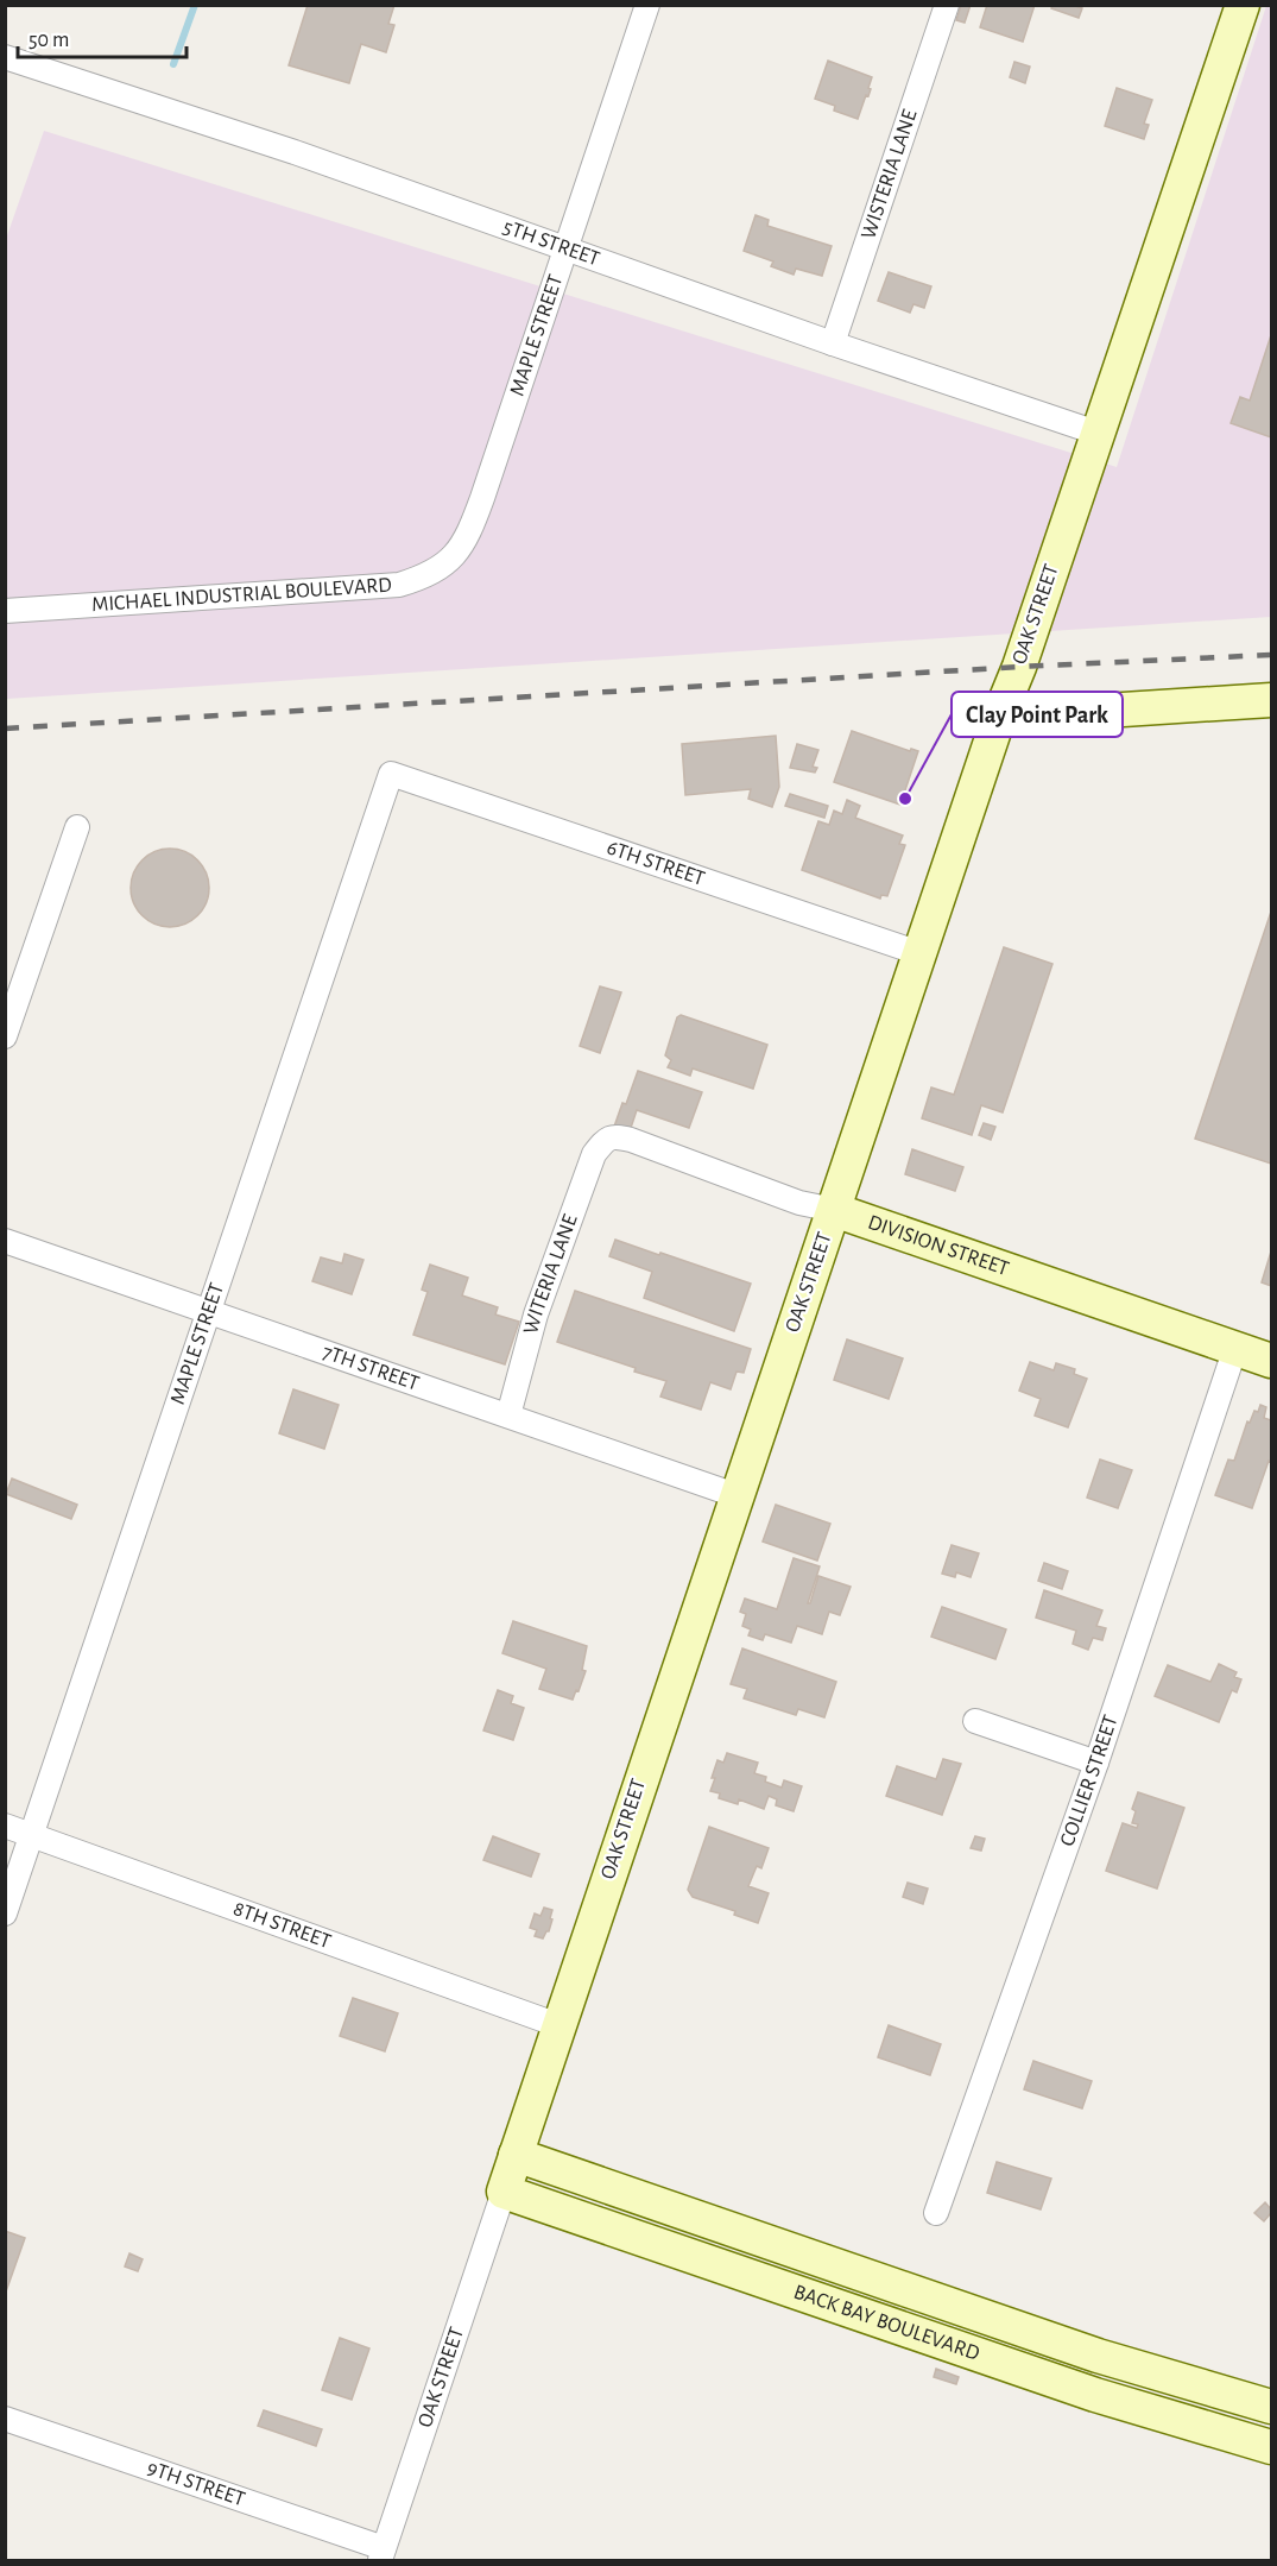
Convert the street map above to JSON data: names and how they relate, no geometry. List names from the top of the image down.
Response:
{
  "streets": {
    "main road": ["OAK STREET", "DIVISION STREET", "BACK BAY BOULEVARD"],
    "street": [
      "WISTERIA LANE",
      "5TH STREET",
      "MAPLE STREET",
      "MICHAEL INDUSTRIAL BOULEVARD",
      "6TH STREET",
      "WITERIA LANE",
      "7TH STREET",
      "COLLIER STREET",
      "8TH STREET",
      "9TH STREET"
    ]
  },
  "crossings": [
    ["WISTERIA LANE", "5TH STREET"],
    ["5TH STREET", "MAPLE STREET"],
    ["5TH STREET", "OAK STREET"],
    ["MAPLE STREET", "MICHAEL INDUSTRIAL BOULEVARD"],
    ["MAPLE STREET", "6TH STREET"],
    ["MAPLE STREET", "7TH STREET"],
    ["MAPLE STREET", "8TH STREET"],
    ["OAK STREET", "6TH STREET"],
    ["OAK STREET", "DIVISION STREET"],
    ["OAK STREET", "7TH STREET"],
    ["OAK STREET", "8TH STREET"],
    ["OAK STREET", "BACK BAY BOULEVARD"],
    ["OAK STREET", "9TH STREET"],
    ["DIVISION STREET", "WITERIA LANE"],
    ["DIVISION STREET", "COLLIER STREET"],
    ["WITERIA LANE", "7TH STREET"]
  ],
  "places": ["Clay Point Park"],
  "scale_bar": "50 m"
}
